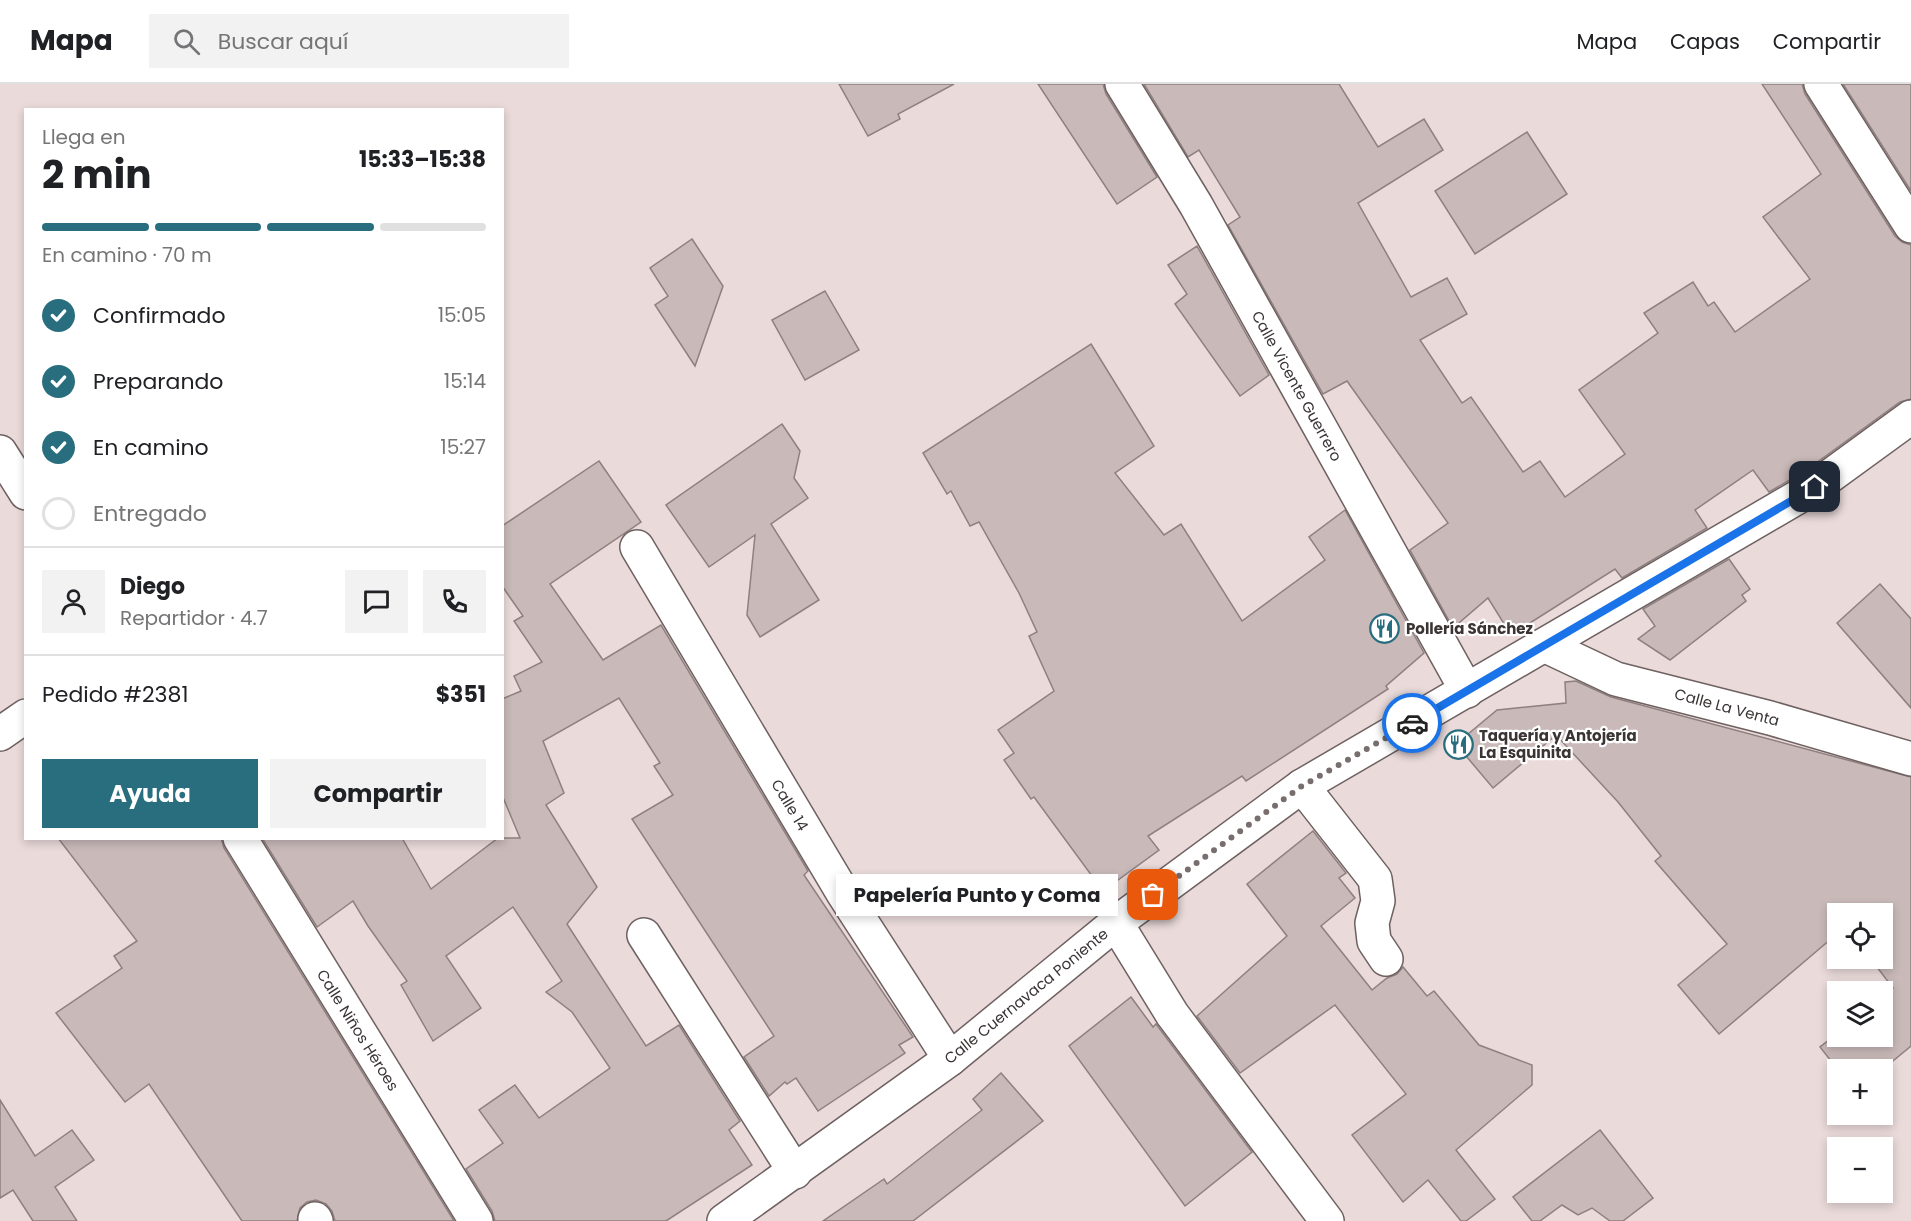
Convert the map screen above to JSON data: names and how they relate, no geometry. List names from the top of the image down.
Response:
{
  "streets": {
    "street": [
      "Calle Vicente Guerrero",
      "Calle La Venta",
      "Calle 14",
      "Calle Cuernavaca Poniente",
      "Calle Niños Héroes"
    ]
  },
  "crossings": [
    ["Calle Vicente Guerrero", "Calle Cuernavaca Poniente"],
    ["Calle La Venta", "Calle Cuernavaca Poniente"],
    ["Calle 14", "Calle Cuernavaca Poniente"]
  ],
  "places": {
    "restaurant": ["Pollería Sánchez", "Taquería y Antojería La Esquinita"],
    "other": ["Papelería Punto y Coma"]
  },
  "page": {
    "header": "Mapa",
    "search": "Buscar aquí",
    "nav": ["Mapa", "Capas", "Compartir"],
    "heading": ["2 min", "Llega en", "15:33–15:38"],
    "panel": [
      "Diego",
      "Repartidor · 4.7",
      "Pedido #2381",
      "$351"
    ],
    "bar": "En camino · 70 m",
    "list": [
      ["Confirmado", "15:05"],
      ["Preparando", "15:14"],
      ["En camino", "15:27"],
      "Entregado"
    ],
    "buttons": ["Ayuda", "Compartir"],
    "bubble": "Papelería Punto y Coma",
    "map_buttons": ["+", "−"]
  }
}
